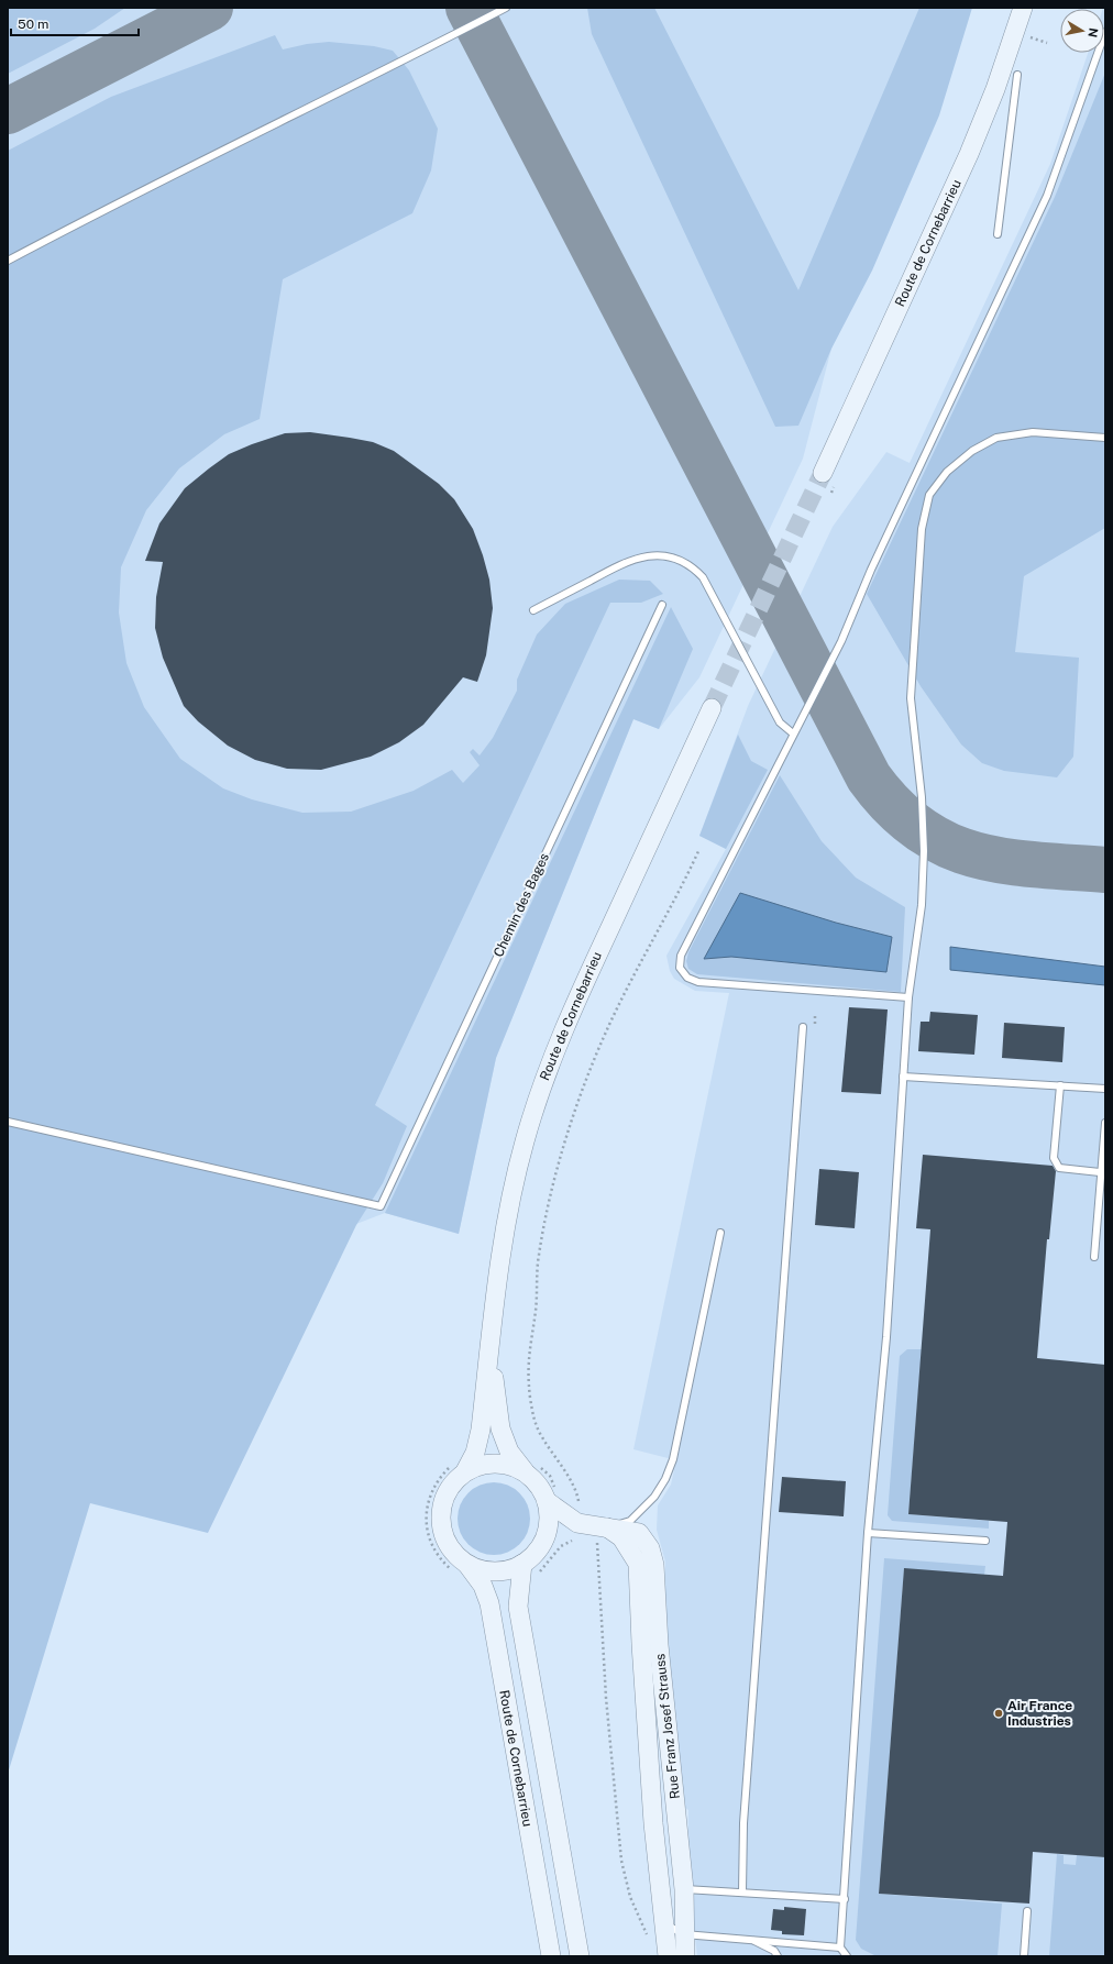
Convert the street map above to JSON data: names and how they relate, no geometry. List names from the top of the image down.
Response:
{
  "streets": {
    "main road": ["Route de Cornebarrieu", "Rue Franz Josef Strauss"],
    "lane": ["Chemin des Bages"]
  },
  "crossings": [
    ["Route de Cornebarrieu", "Rue Franz Josef Strauss"]
  ],
  "places": ["Air France Industries"],
  "scale_bar": "50 m",
  "north": "right"
}
